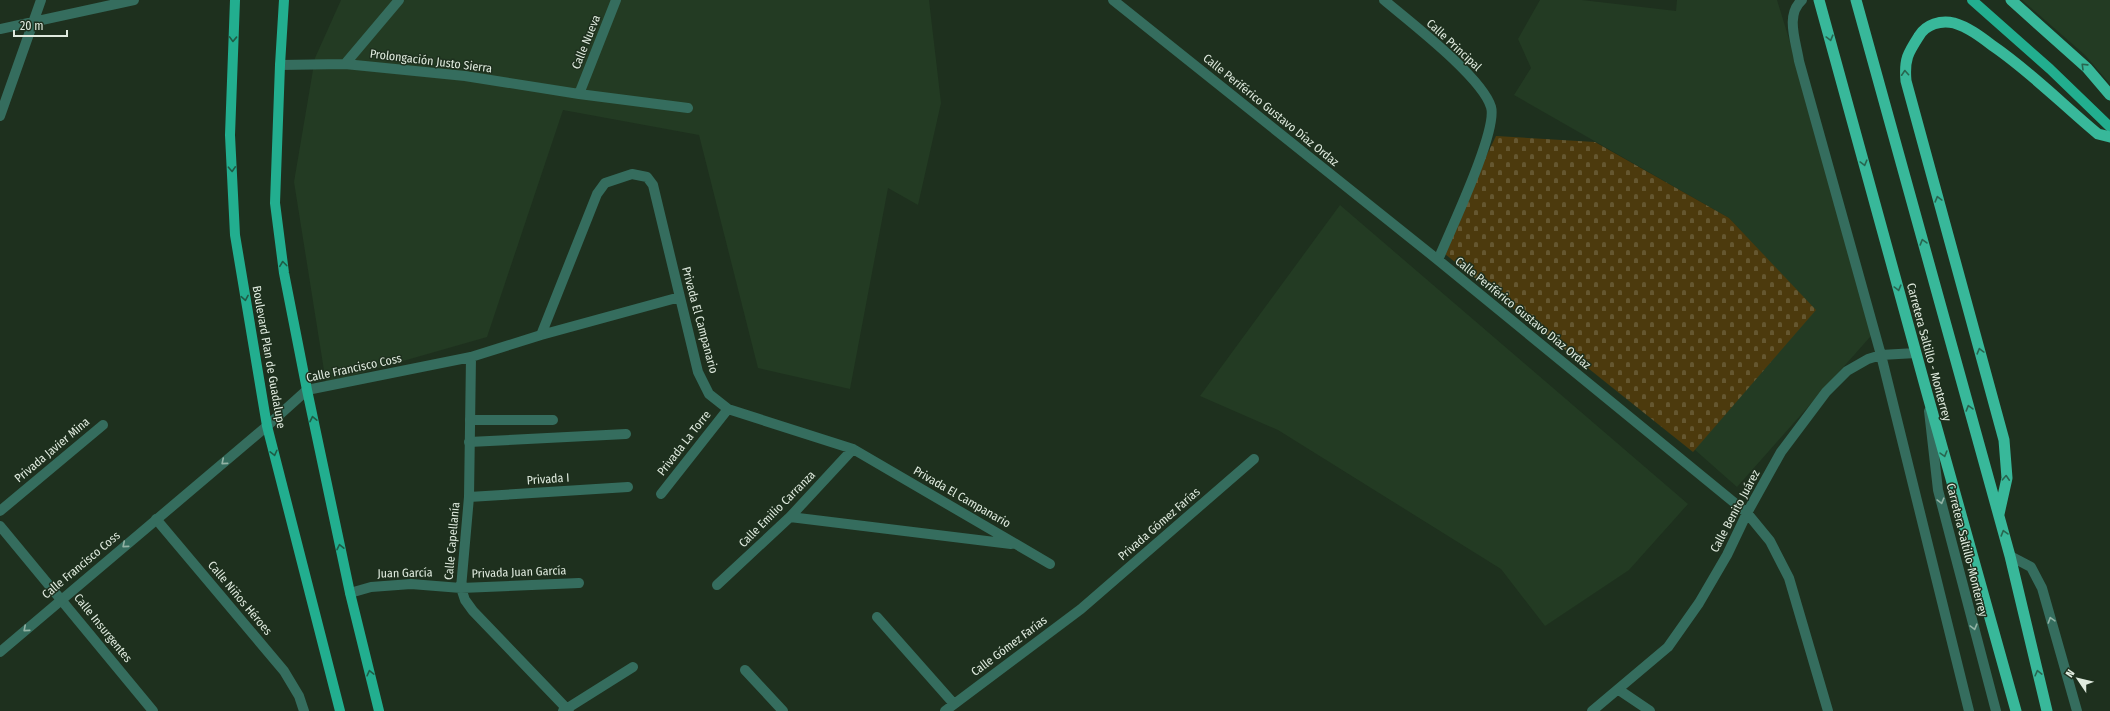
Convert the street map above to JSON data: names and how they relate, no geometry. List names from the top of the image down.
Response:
{
  "streets": {
    "highway": ["Carretera Saltillo - Monterrey"],
    "main road": ["Boulevard Plan de Guadalupe"],
    "street": [
      "Calle Nueva",
      "Calle Principal",
      "Prolongación Justo Sierra",
      "Calle Periférico Gustavo Díaz Ordaz",
      "Privada El Campanario",
      "Calle Francisco Coss",
      "Privada La Torre",
      "Privada Javier Mina",
      "Privada I",
      "Calle Emilio Carranza",
      "Calle Benito Juárez",
      "Privada Gómez Farías",
      "Calle Capellanía",
      "Carretera Saltillo-Monterrey",
      "Privada Juan García",
      "Juan García",
      "Calle Niños Héroes",
      "Calle Insurgentes",
      "Calle Gómez Farías"
    ]
  },
  "crossings": [
    ["Calle Nueva", "Prolongación Justo Sierra"],
    ["Calle Principal", "Calle Periférico Gustavo Díaz Ordaz"],
    ["Calle Periférico Gustavo Díaz Ordaz", "Calle Benito Juárez"],
    ["Privada El Campanario", "Calle Francisco Coss"],
    ["Privada El Campanario", "Privada La Torre"],
    ["Privada El Campanario", "Calle Emilio Carranza"],
    ["Carretera Saltillo - Monterrey", "Calle Benito Juárez"],
    ["Carretera Saltillo - Monterrey", "Carretera Saltillo-Monterrey"],
    ["Boulevard Plan de Guadalupe", "Calle Francisco Coss"],
    ["Calle Francisco Coss", "Calle Capellanía"],
    ["Calle Francisco Coss", "Calle Niños Héroes"],
    ["Calle Francisco Coss", "Calle Insurgentes"],
    ["Privada I", "Calle Capellanía"],
    ["Privada Gómez Farías", "Calle Gómez Farías"],
    ["Calle Capellanía", "Privada Juan García"],
    ["Calle Capellanía", "Juan García"],
    ["Privada Juan García", "Juan García"]
  ],
  "one_way": ["Calle Francisco Coss"],
  "scale_bar": "20 m",
  "north": "top left"
}
